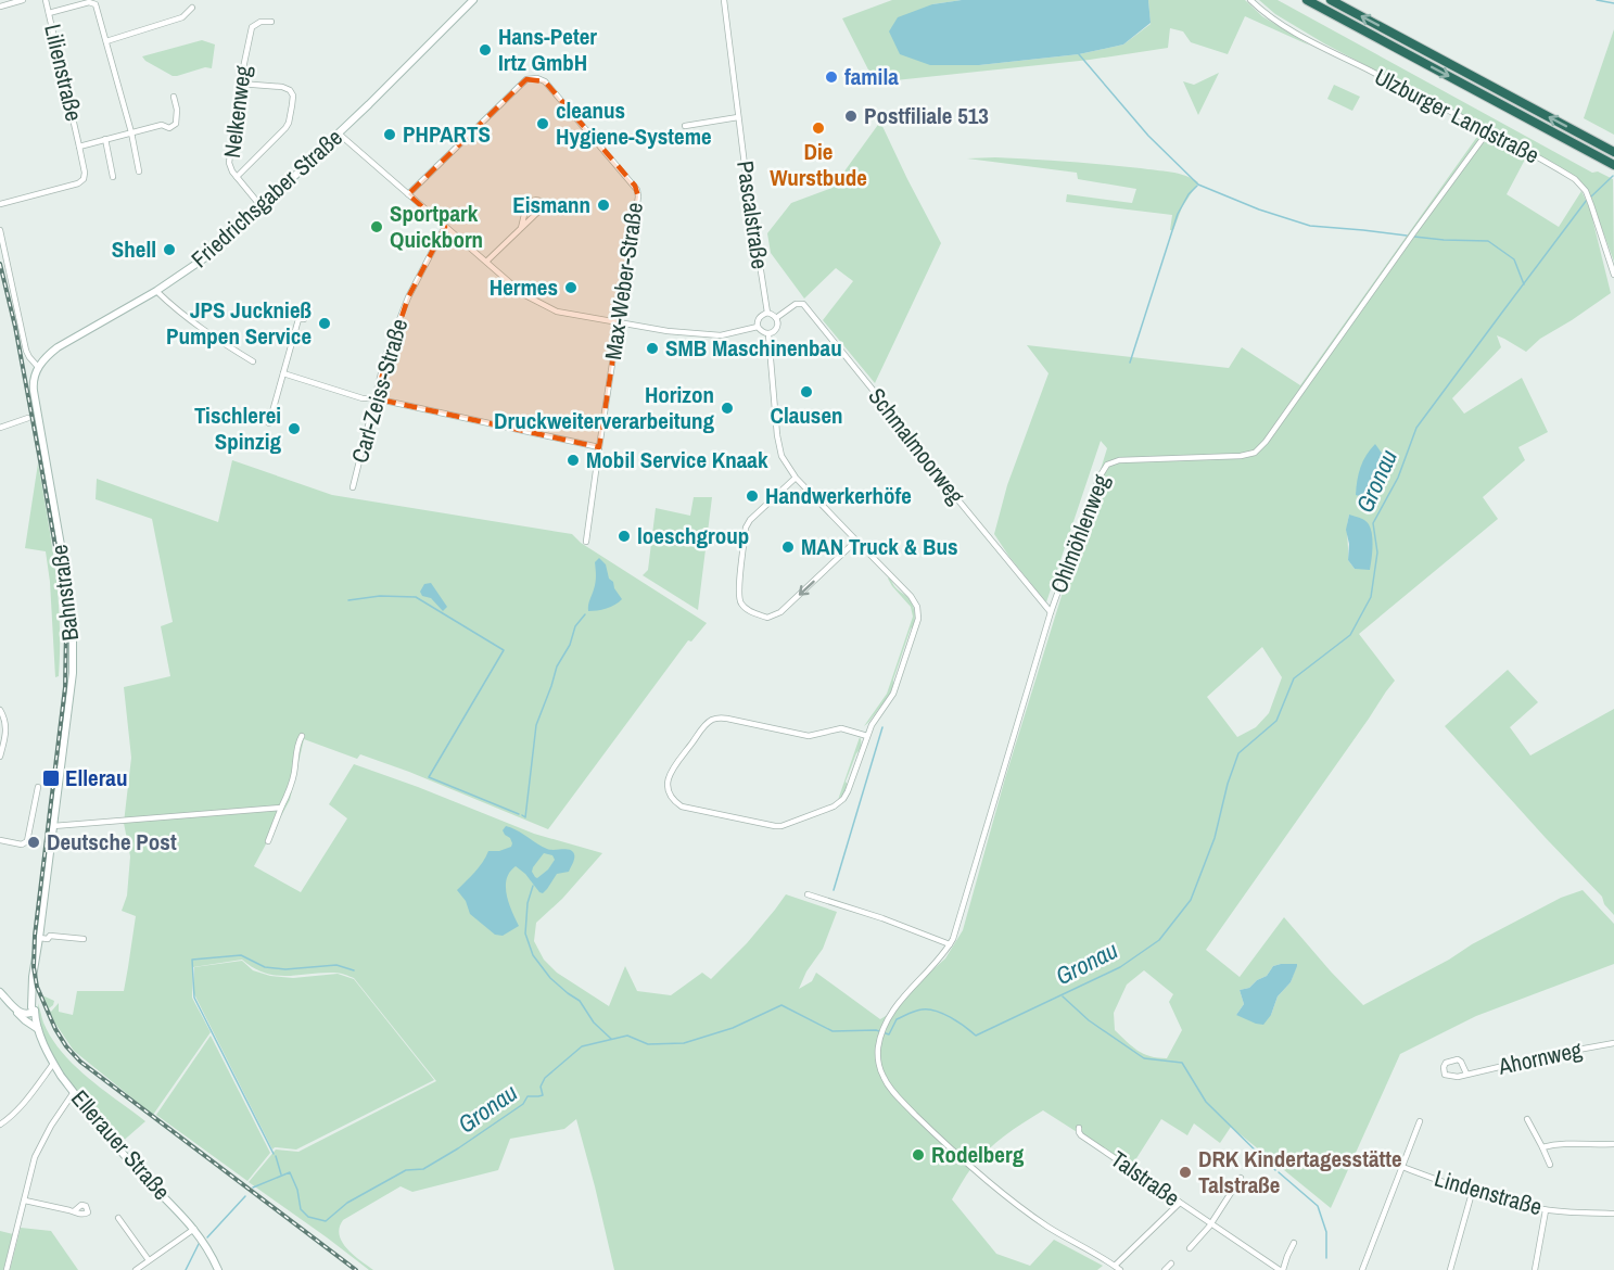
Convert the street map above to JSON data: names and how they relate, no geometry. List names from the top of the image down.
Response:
{
  "streets": {
    "main road": ["Friedrichsgaber Straße", "Bahnstraße", "Ellerauer Straße"],
    "street": [
      "Lilienstraße",
      "Nelkenweg",
      "Ulzburger Landstraße",
      "Pascalstraße",
      "Max-Weber-Straße",
      "Carl-Zeiss-Straße",
      "Schmalmoorweg",
      "Ohlmöhlenweg",
      "Ahornweg",
      "Talstraße",
      "Lindenstraße"
    ]
  },
  "crossings": [
    ["Nelkenweg", "Friedrichsgaber Straße"],
    ["Ulzburger Landstraße", "Ohlmöhlenweg"],
    ["Friedrichsgaber Straße", "Bahnstraße"],
    ["Pascalstraße", "Schmalmoorweg"],
    ["Schmalmoorweg", "Ohlmöhlenweg"],
    ["Bahnstraße", "Ellerauer Straße"]
  ],
  "water": ["Gronau"],
  "places": {
    "other": [
      "Hans-Peter Irtz GmbH",
      "famila",
      "Postfiliale 513",
      "cleanus Hygiene-Systeme",
      "Die Wurstbude",
      "PHPARTS",
      "Eismann",
      "Sportpark Quickborn",
      "Shell",
      "Hermes",
      "JPS Jucknieß Pumpen Service",
      "SMB Maschinenbau",
      "Clausen",
      "Horizon Druckweiterverarbeitung",
      "Tischlerei Spinzig",
      "Mobil Service Knaak",
      "Handwerkerhöfe",
      "loeschgroup",
      "MAN Truck & Bus",
      "Deutsche Post",
      "Rodelberg",
      "DRK Kindertagesstätte Talstraße"
    ],
    "transit": ["Ellerau"]
  }
}
